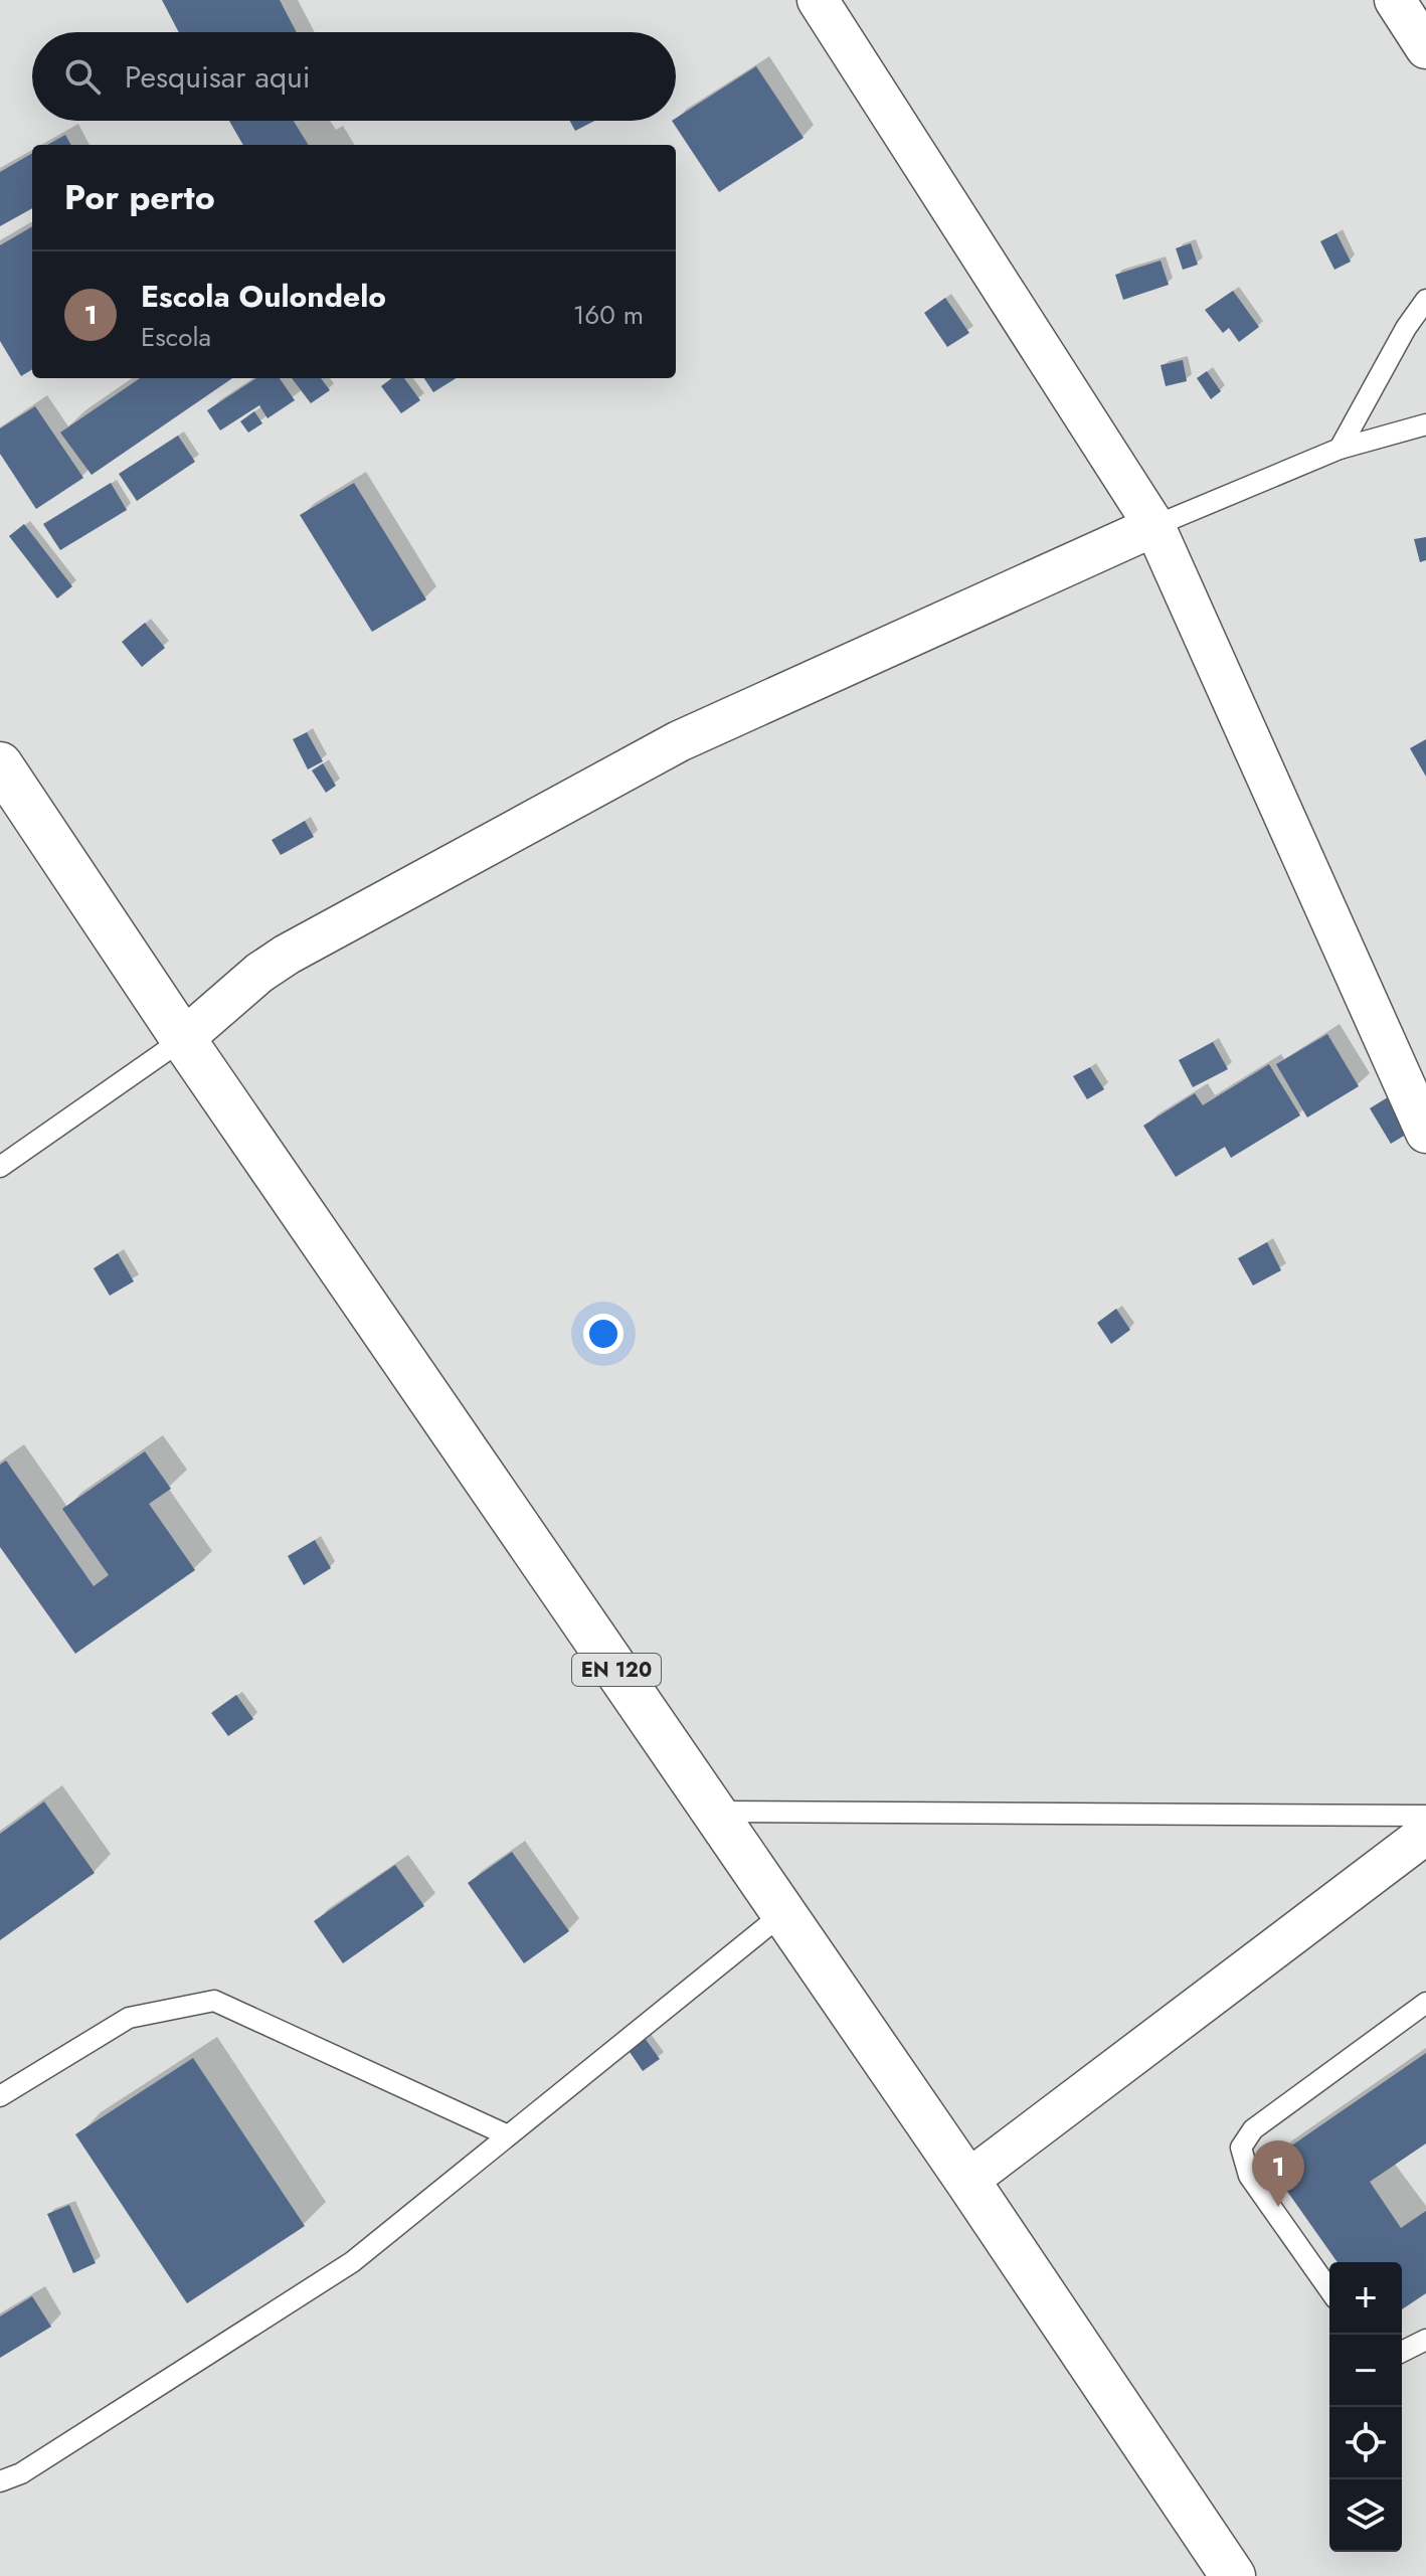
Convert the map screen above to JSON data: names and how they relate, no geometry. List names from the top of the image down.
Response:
{
  "streets": {
    "main road": ["EN 120"]
  },
  "page": {
    "search": "Pesquisar aqui",
    "heading": "Por perto",
    "list": [
      {
        "mark": "1",
        "name": "Escola Oulondelo",
        "note": "Escola",
        "value": "160 m"
      }
    ],
    "pins": "1",
    "map_buttons": ["+", "−"]
  }
}
